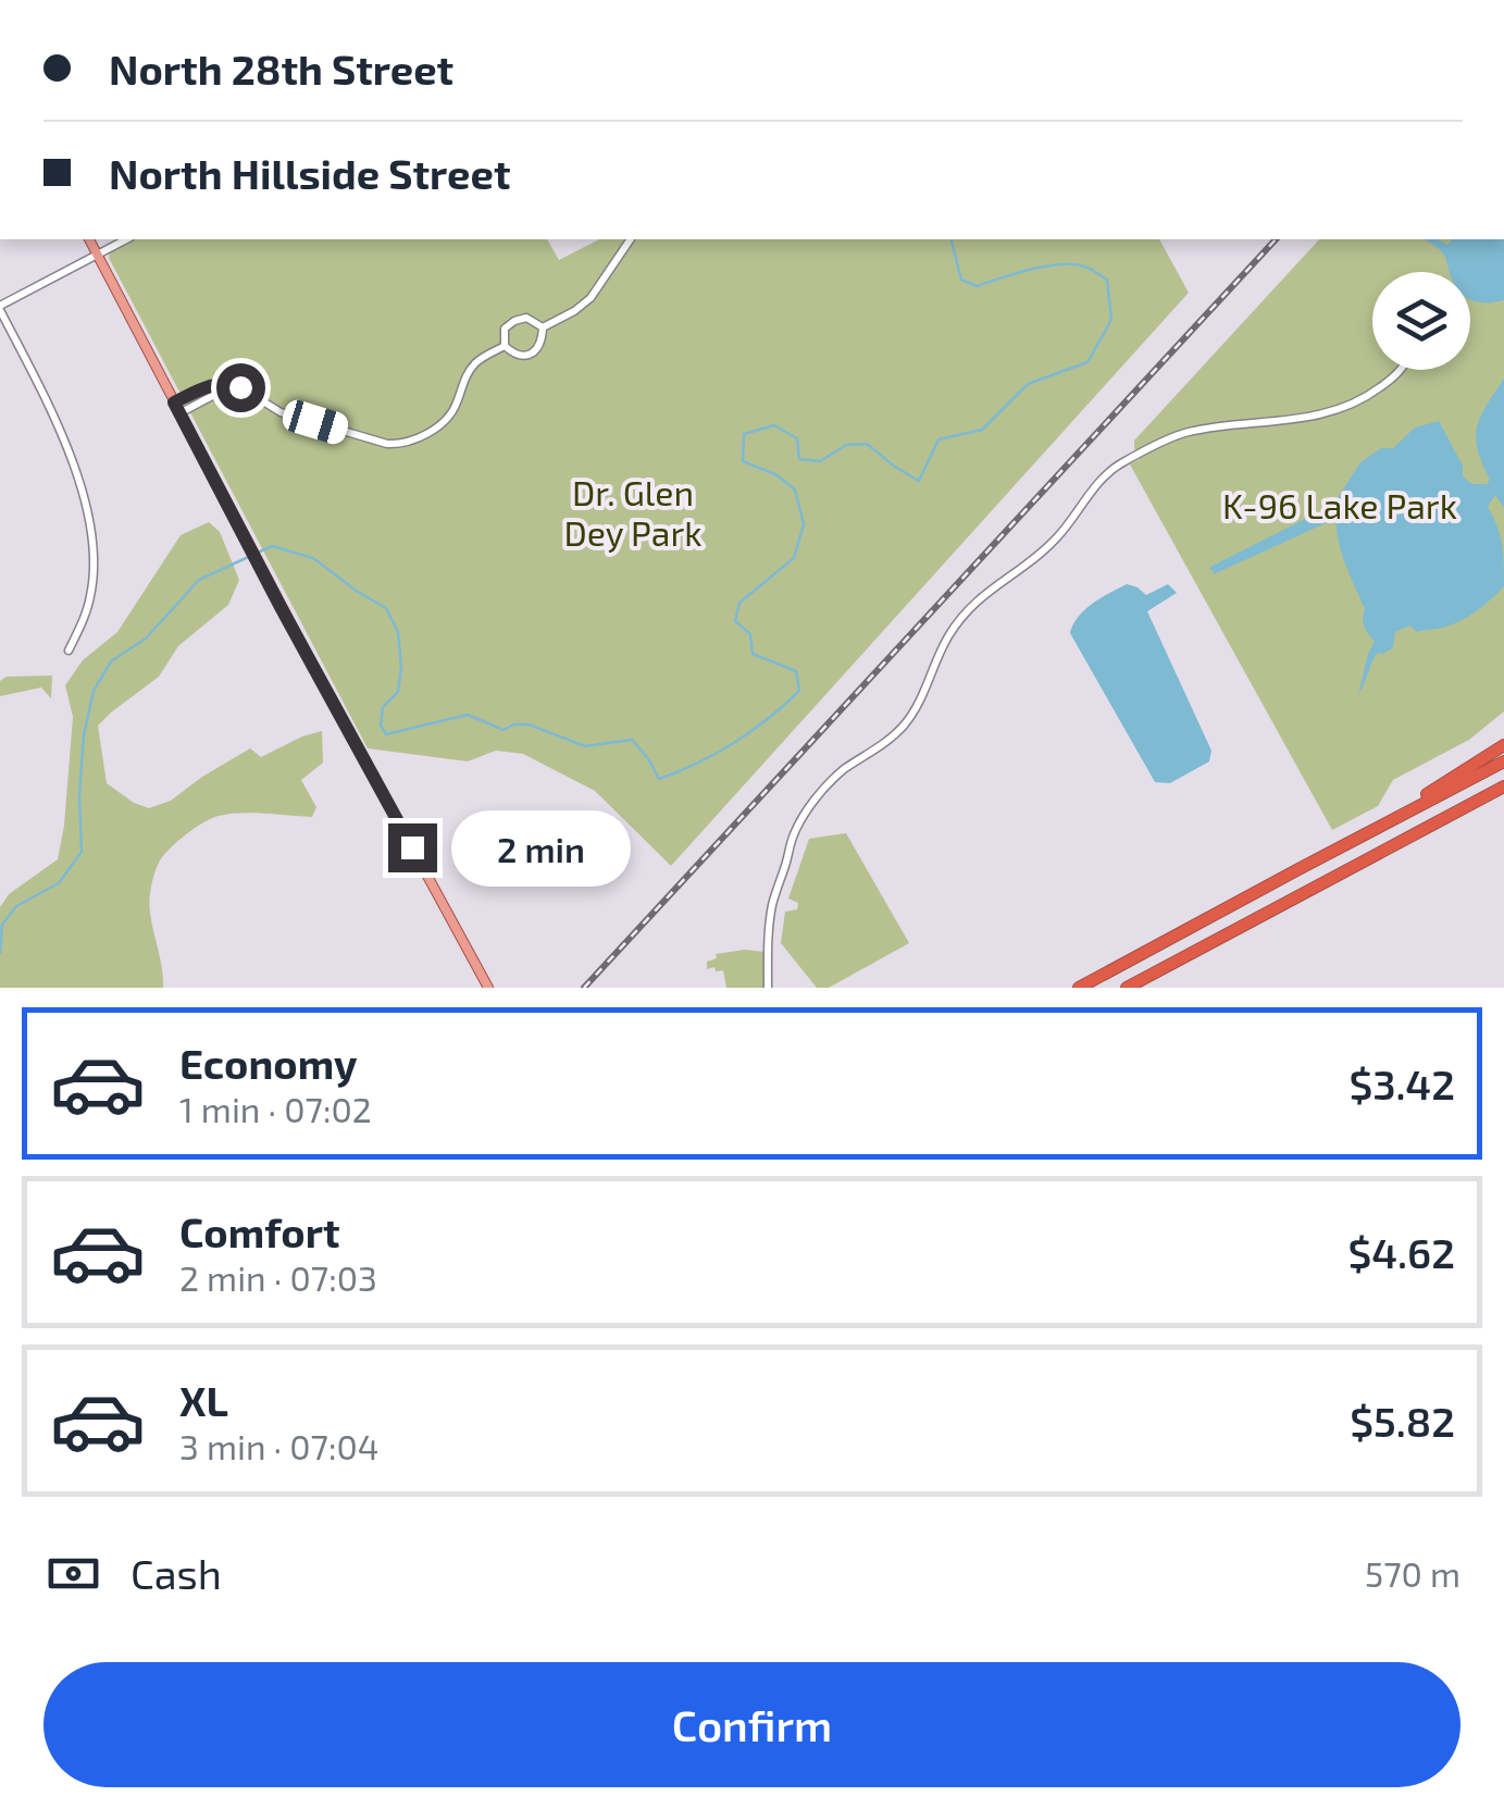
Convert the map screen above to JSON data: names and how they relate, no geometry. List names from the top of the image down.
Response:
{
  "parks": ["Dr. Glen Dey Park", "K-96 Lake Park"],
  "page": {
    "banner": ["North 28th Street", "North Hillside Street"],
    "bubble": "2 min",
    "list": [
      {
        "name": "Economy",
        "note": "1 min · 07:02",
        "value": "$3.42"
      },
      {
        "name": "Comfort",
        "note": "2 min · 07:03",
        "value": "$4.62"
      },
      {
        "name": "XL",
        "note": "3 min · 07:04",
        "value": "$5.82"
      }
    ],
    "pay": ["Cash", "570 m"],
    "buttons": "Confirm"
  }
}
